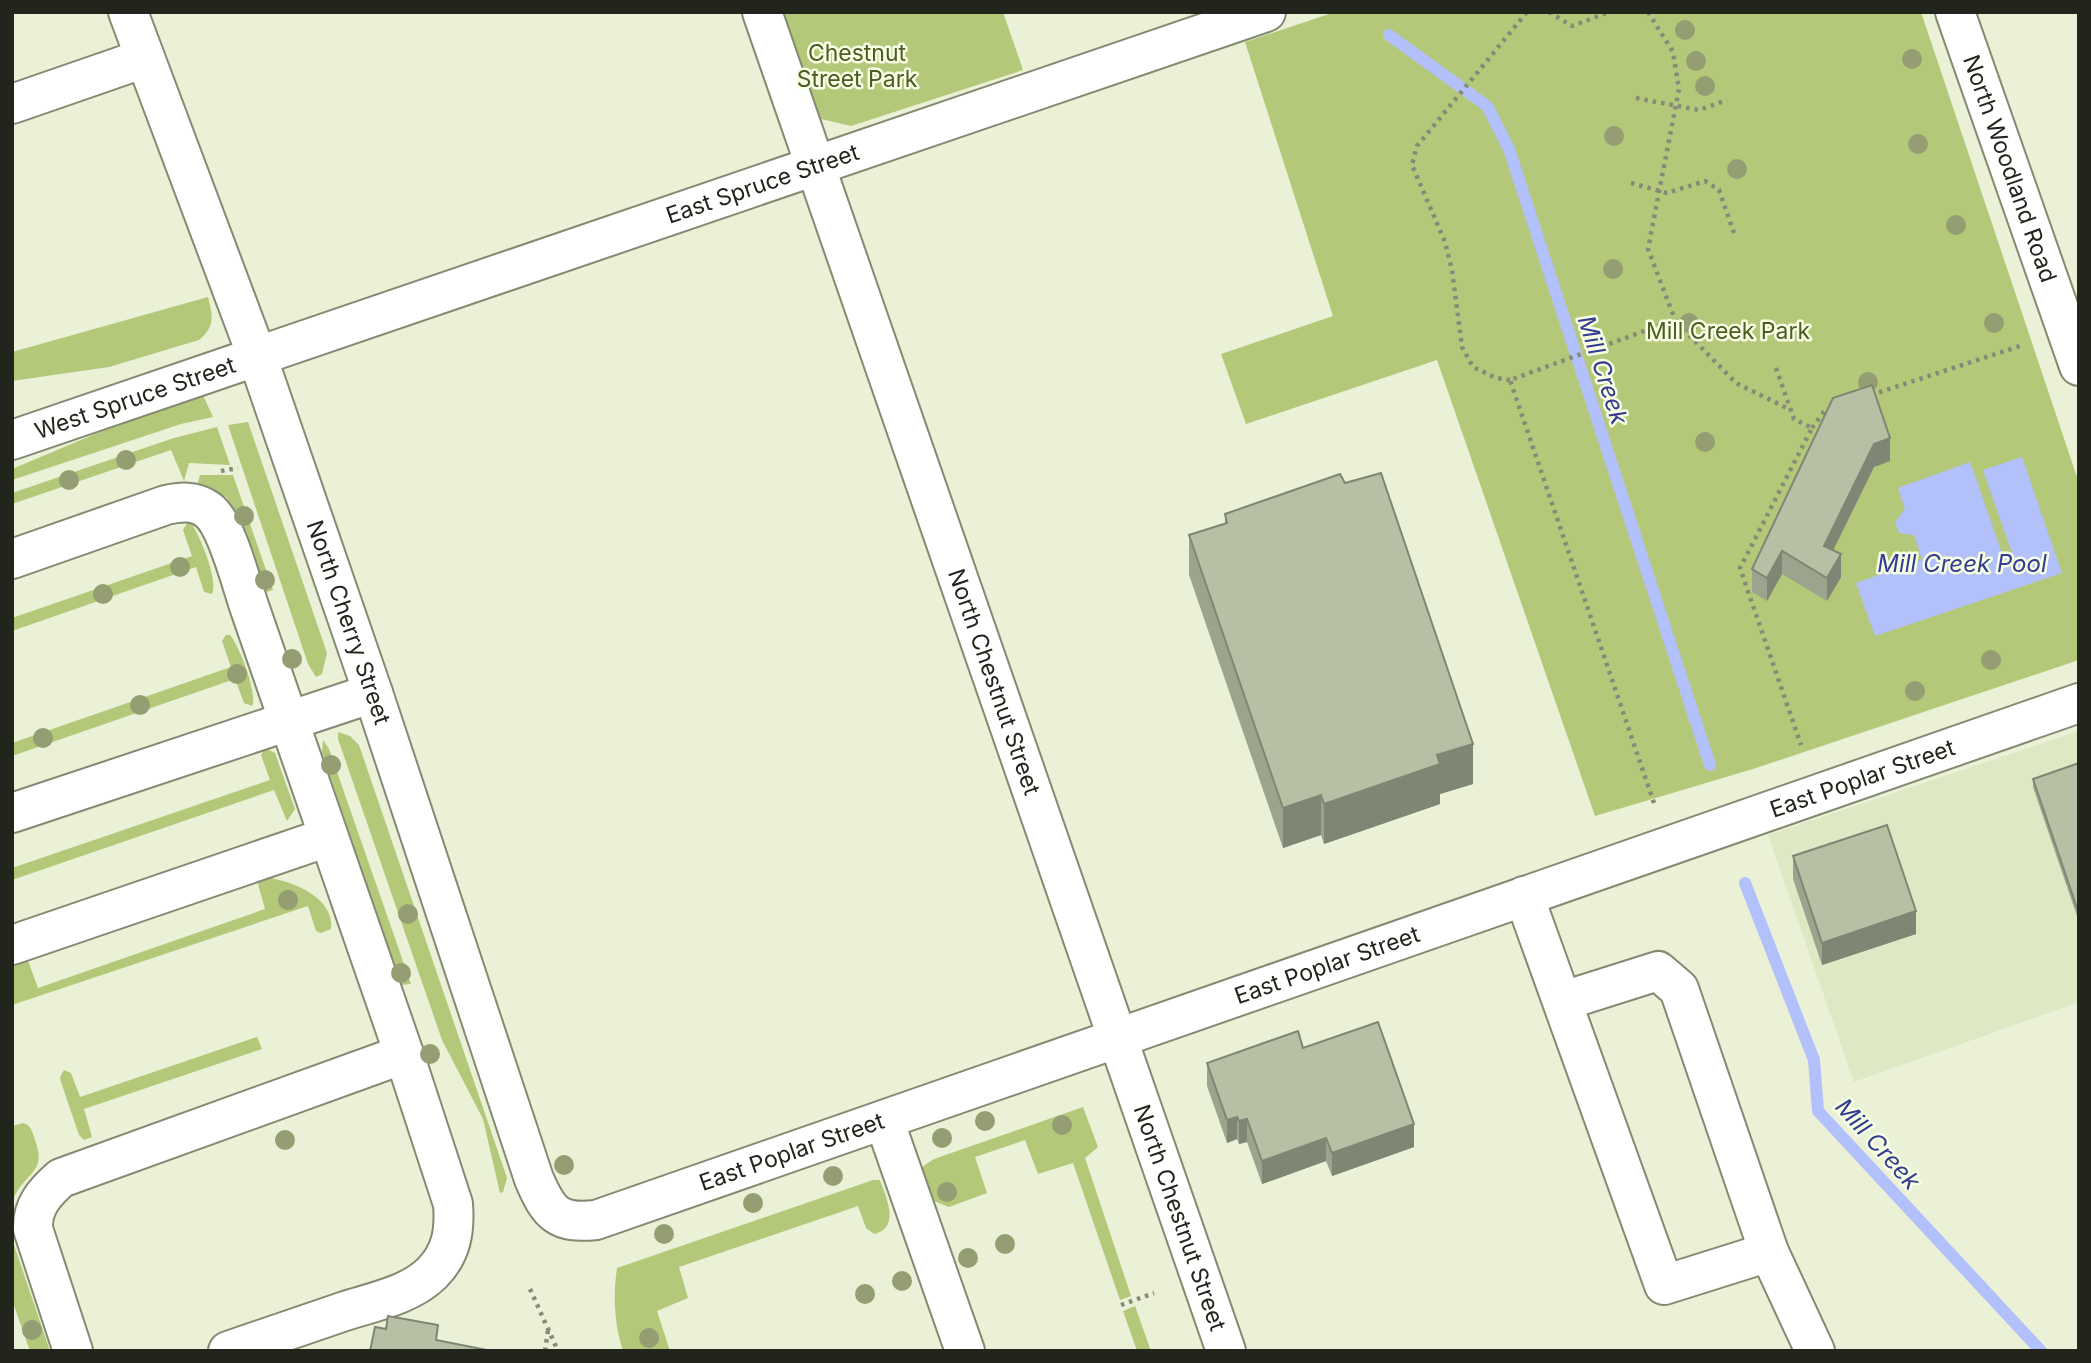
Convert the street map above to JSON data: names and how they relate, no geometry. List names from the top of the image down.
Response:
{
  "streets": {
    "street": [
      "North Woodland Road",
      "East Spruce Street",
      "West Spruce Street",
      "North Cherry Street",
      "North Chestnut Street",
      "East Poplar Street"
    ]
  },
  "crossings": [
    ["East Spruce Street", "West Spruce Street"],
    ["East Spruce Street", "North Cherry Street"],
    ["East Spruce Street", "North Chestnut Street"],
    ["West Spruce Street", "North Cherry Street"],
    ["North Cherry Street", "East Poplar Street"],
    ["North Chestnut Street", "East Poplar Street"]
  ],
  "water": ["Mill Creek", "Mill Creek Pool"],
  "parks": ["Chestnut Street Park", "Mill Creek Park"]
}
